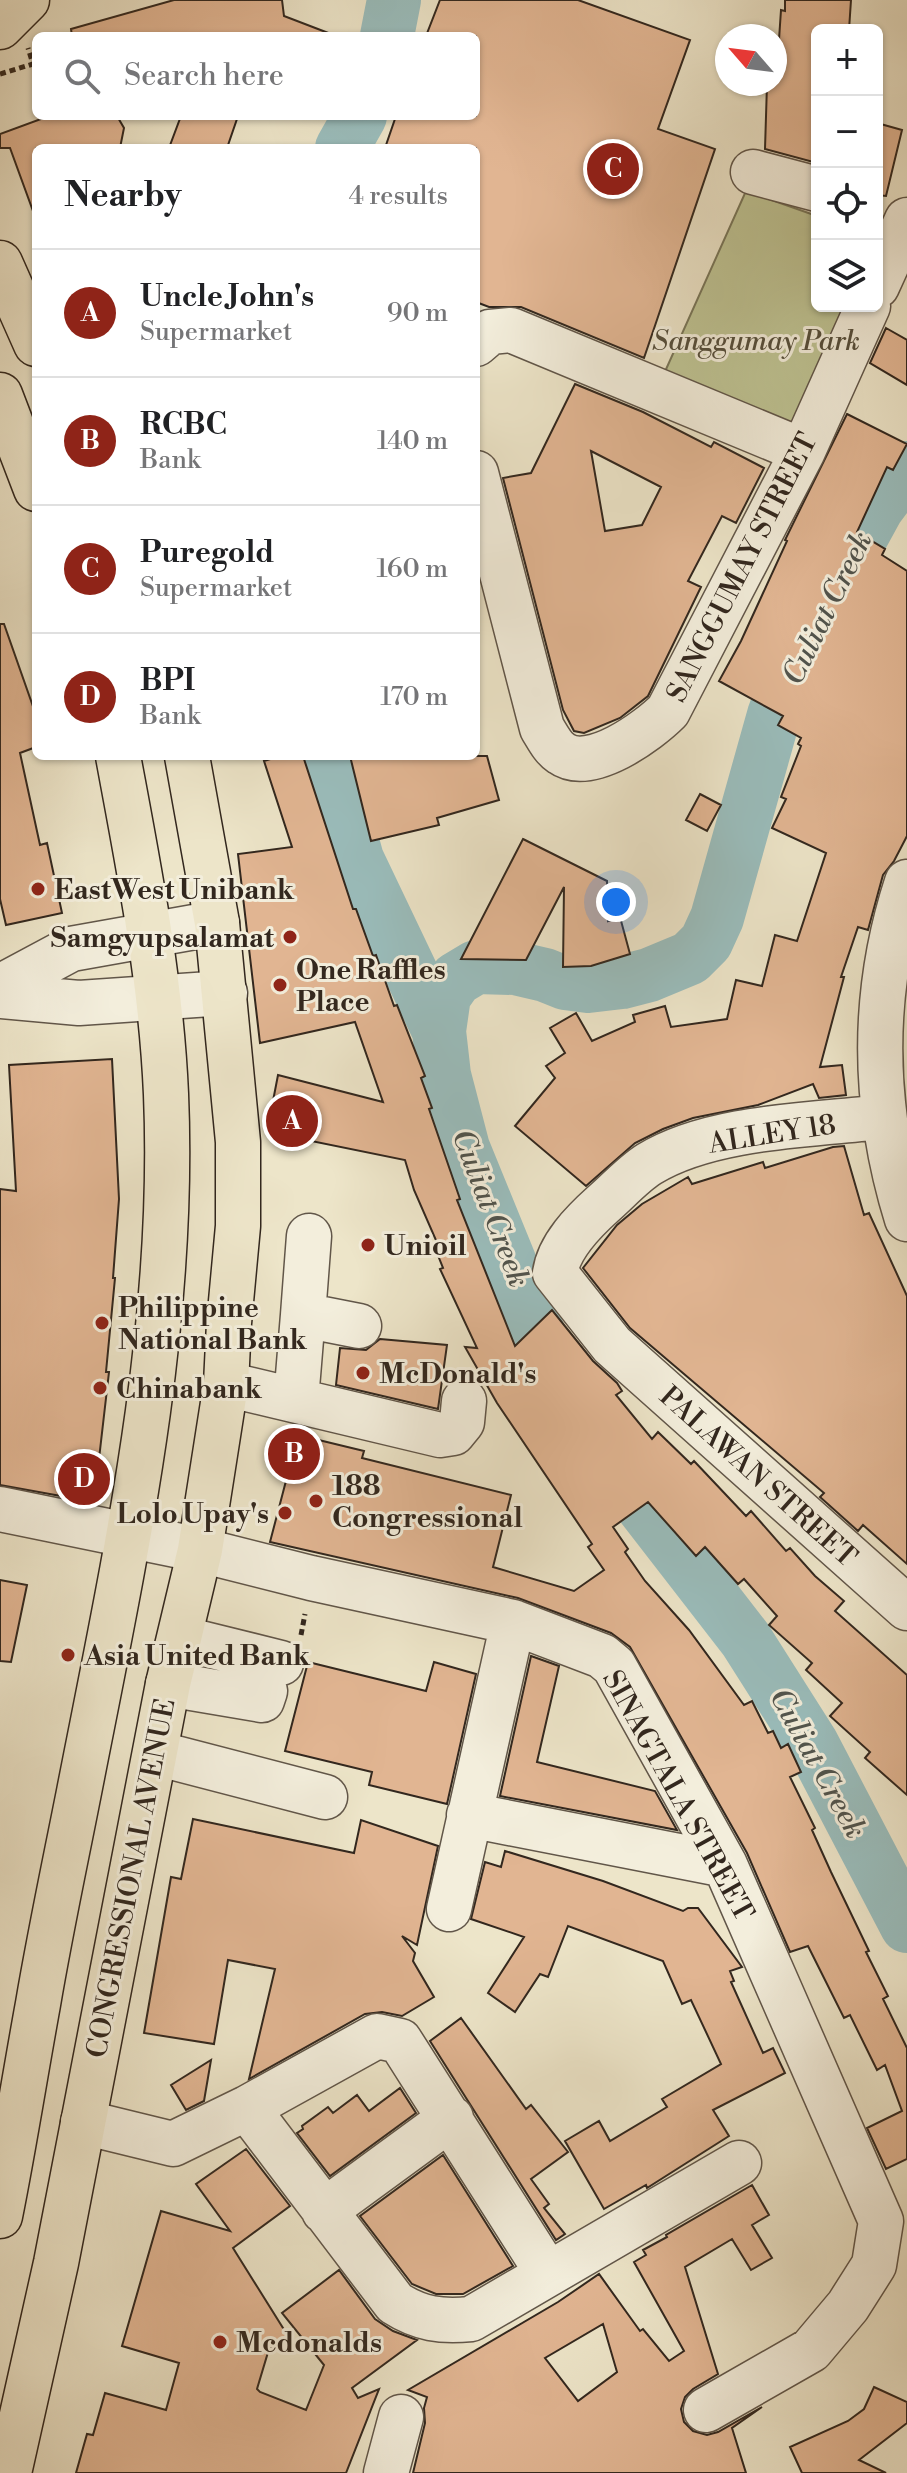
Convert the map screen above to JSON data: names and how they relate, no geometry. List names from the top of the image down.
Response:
{
  "streets": {
    "main road": ["CONGRESSIONAL AVENUE"],
    "street": [
      "SANGGUMAY STREET",
      "ALLEY 18",
      "PALAWAN STREET",
      "SINAGTALA STREET"
    ]
  },
  "crossings": [
    ["ALLEY 18", "PALAWAN STREET"],
    ["SINAGTALA STREET", "CONGRESSIONAL AVENUE"]
  ],
  "water": ["Culiat Creek"],
  "parks": ["Sanggumay Park"],
  "places": [
    "EastWest Unibank",
    "Samgyupsalamat",
    "One Raffles Place",
    "Unioil",
    "Philippine National Bank",
    "McDonald's",
    "Chinabank",
    "188 Congressional",
    "Lolo Upay's",
    "Asia United Bank",
    "Mcdonalds"
  ],
  "north": "top left",
  "page": {
    "map_buttons": ["+", "−"],
    "search": "Search here",
    "pins": [
      "C",
      "A",
      "B",
      "D"
    ],
    "heading": ["Nearby", "4 results"],
    "list": [
      {
        "mark": "A",
        "name": "Uncle John's",
        "note": "Supermarket",
        "value": "90 m"
      },
      {
        "mark": "B",
        "name": "RCBC",
        "note": "Bank",
        "value": "140 m"
      },
      {
        "mark": "C",
        "name": "Puregold",
        "note": "Supermarket",
        "value": "160 m"
      },
      {
        "mark": "D",
        "name": "BPI",
        "note": "Bank",
        "value": "170 m"
      }
    ]
  }
}
